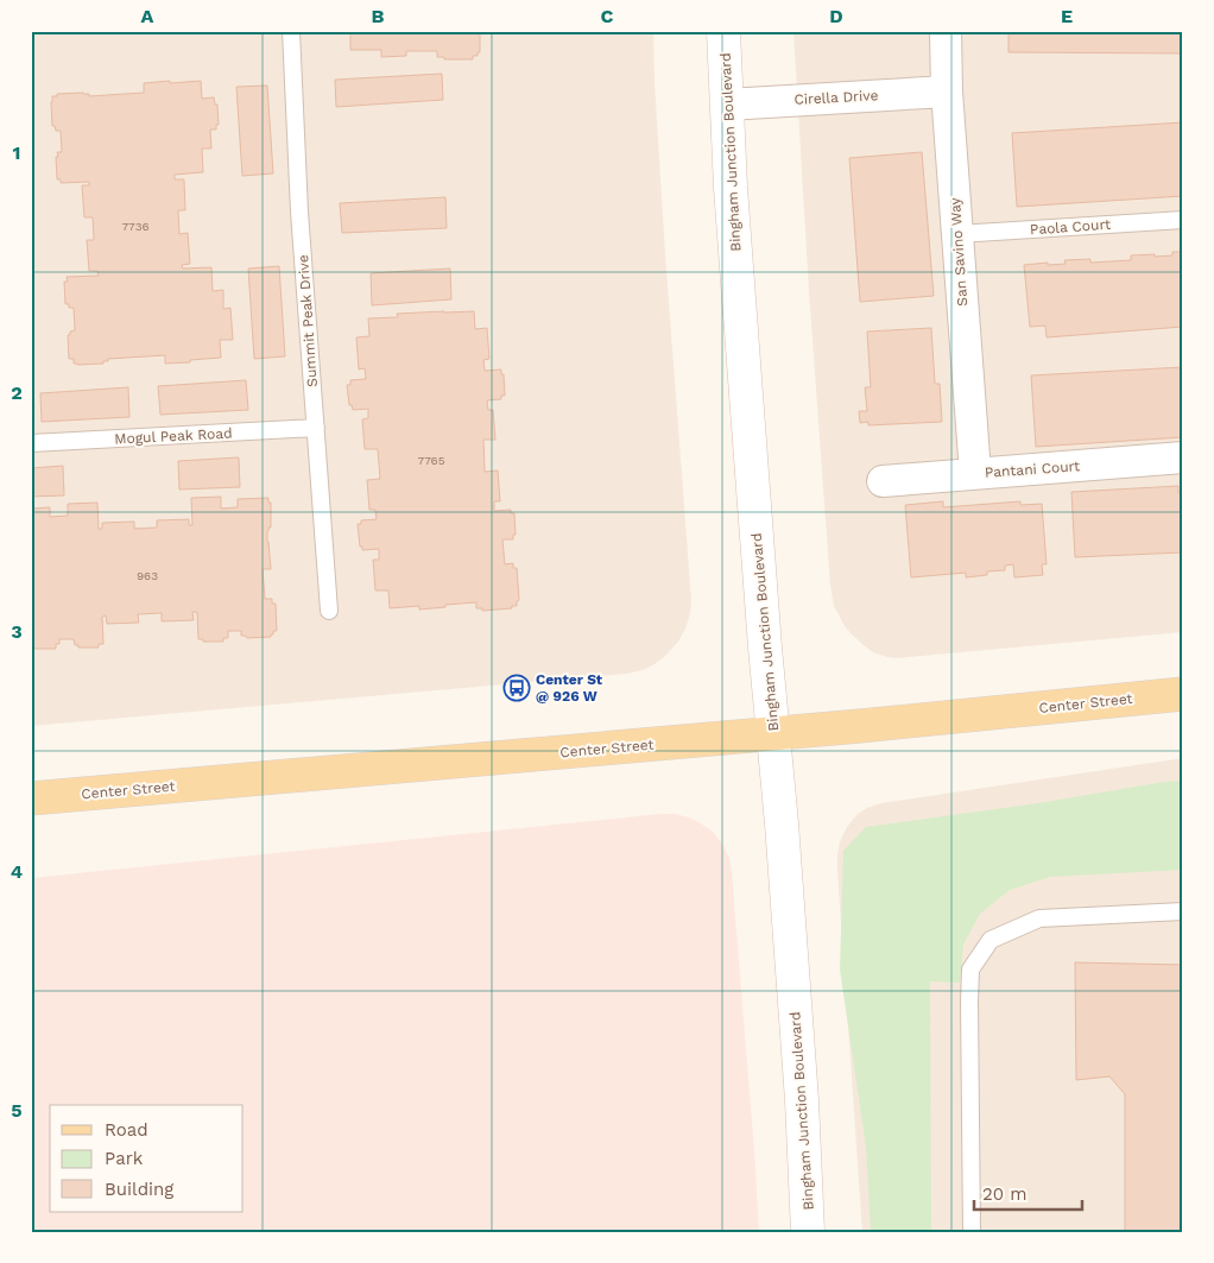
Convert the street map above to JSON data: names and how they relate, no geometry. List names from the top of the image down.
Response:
{
  "streets": {
    "main road": ["Bingham Junction Boulevard", "Center Street"],
    "street": ["Cirella Drive", "San Savino Way", "Pantani Court"],
    "lane": ["Paola Court", "Summit Peak Drive", "Mogul Peak Road"]
  },
  "crossings": [
    ["Cirella Drive", "Bingham Junction Boulevard"],
    ["Cirella Drive", "San Savino Way"],
    ["Bingham Junction Boulevard", "Center Street"],
    ["Paola Court", "San Savino Way"],
    ["San Savino Way", "Pantani Court"],
    ["Summit Peak Drive", "Mogul Peak Road"]
  ],
  "places": {
    "bus stop": ["Center St @ 926 W"]
  },
  "house_numbers": ["7736", "7765", "963"],
  "legend": ["Road", "Park", "Building"],
  "scale_bar": "20 m",
  "grid": {
    "columns": [
      "A",
      "B",
      "C",
      "D",
      "E"
    ],
    "rows": [
      "1",
      "2",
      "3",
      "4",
      "5"
    ]
  }
}
